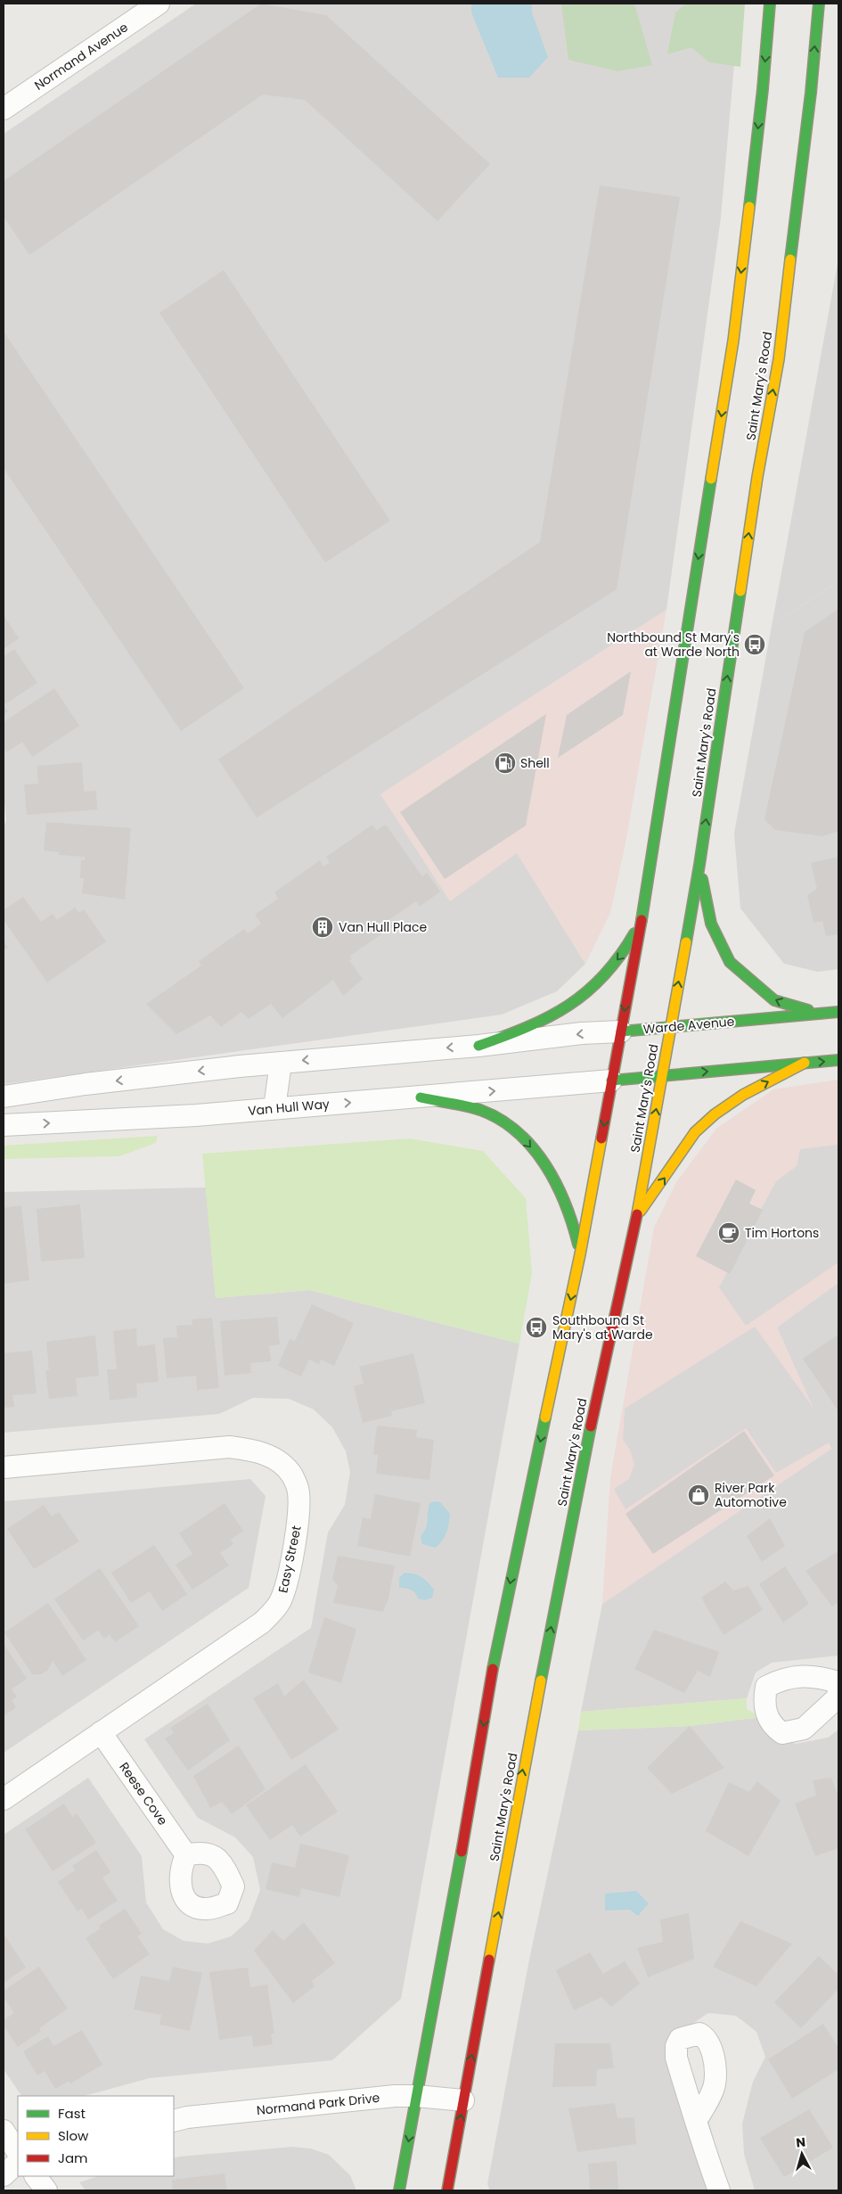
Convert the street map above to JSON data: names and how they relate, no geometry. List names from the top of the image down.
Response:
{
  "streets": {
    "main road": ["Saint Mary's Road", "Warde Avenue"],
    "street": [
      "Normand Avenue",
      "Van Hull Way",
      "Easy Street",
      "Reese Cove",
      "Normand Park Drive"
    ]
  },
  "crossings": [
    ["Saint Mary's Road", "Warde Avenue"],
    ["Saint Mary's Road", "Normand Park Drive"],
    ["Easy Street", "Reese Cove"]
  ],
  "one_way": ["Warde Avenue"],
  "places": {
    "bus stop": ["Northbound St Mary's at Warde North", "Southbound St Mary's at Warde"],
    "fuel station": ["Shell"],
    "building": ["Van Hull Place"],
    "cafe": ["Tim Hortons"],
    "shop": ["River Park Automotive"]
  },
  "legend": ["Fast", "Slow", "Jam"],
  "north": "top"
}
